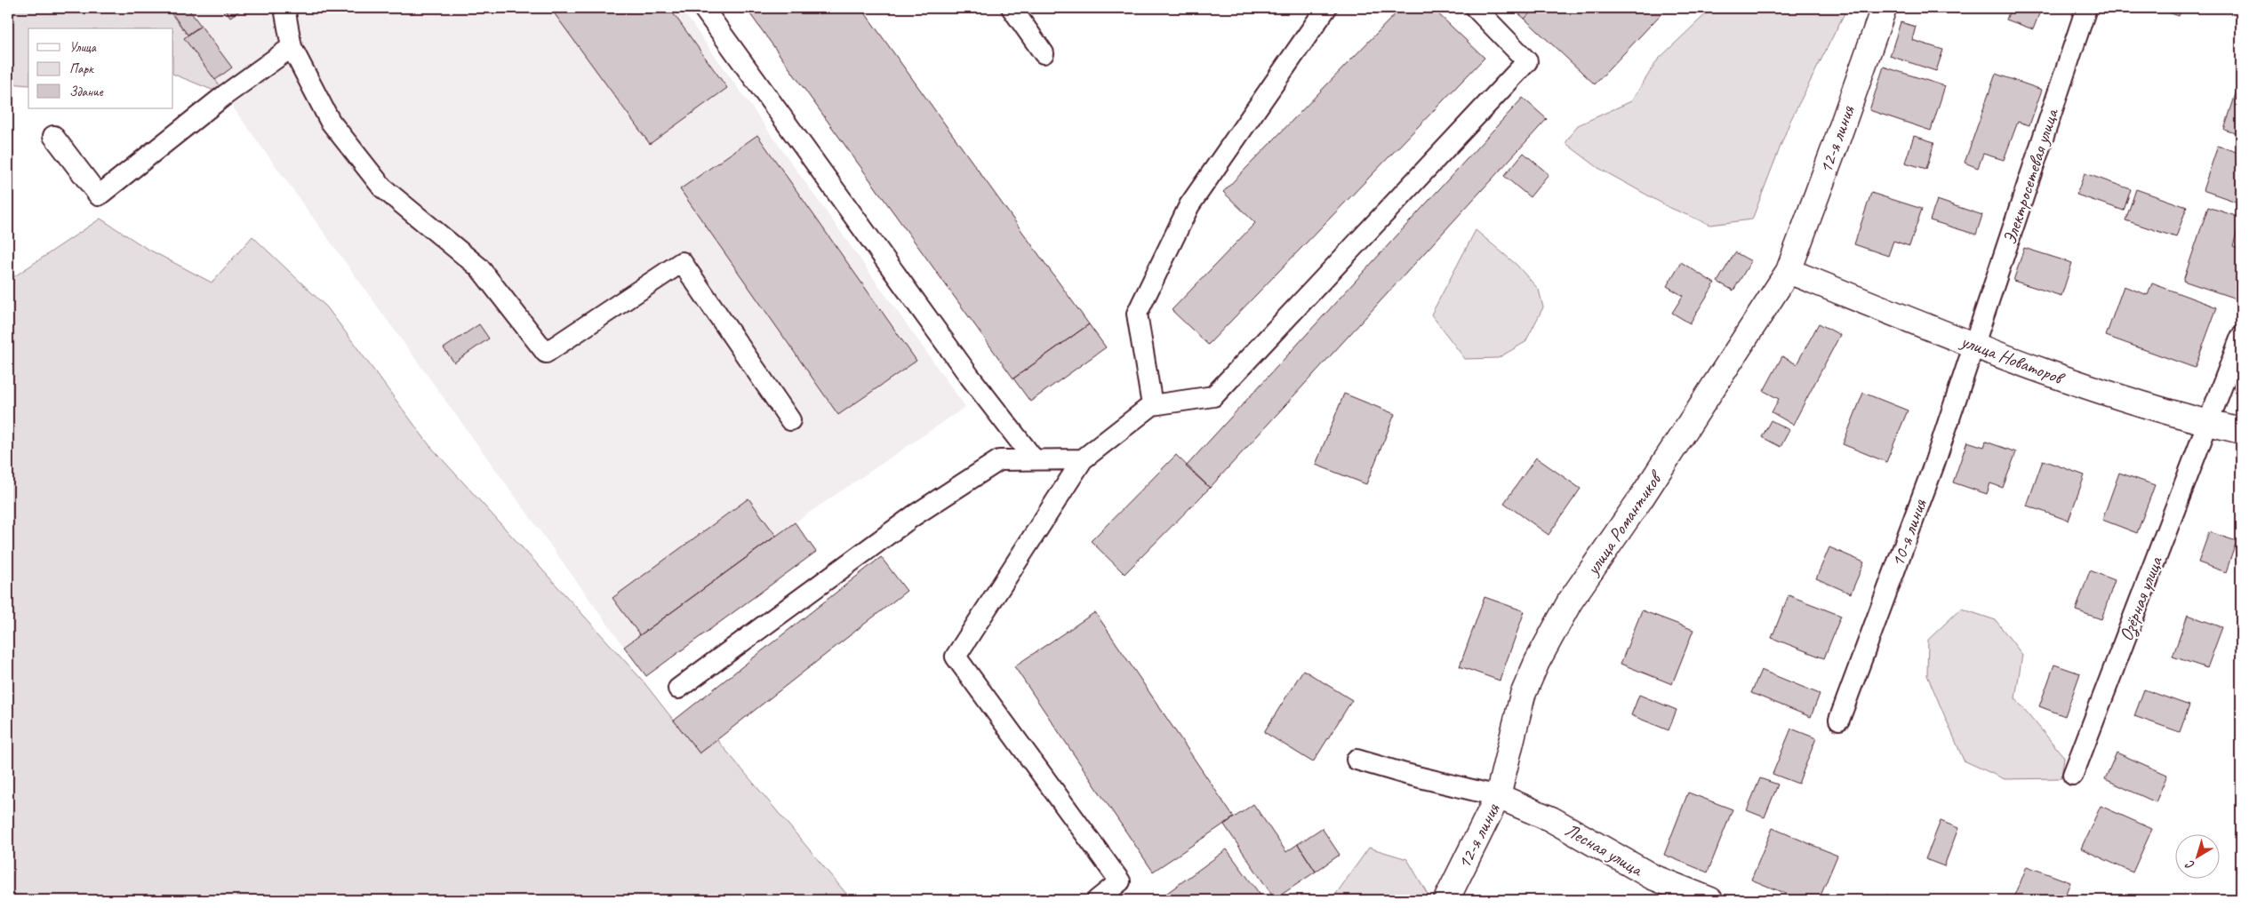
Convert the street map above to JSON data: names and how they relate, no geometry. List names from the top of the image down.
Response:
{
  "streets": {
    "street": [
      "12-я линия",
      "улица Новаторов",
      "улица Романтиков",
      "Лесная улица"
    ],
    "lane": ["Электросетевая улица", "10-я линия", "Озёрная улица"]
  },
  "crossings": [
    ["12-я линия", "улица Новаторов"],
    ["12-я линия", "улица Романтиков"],
    ["12-я линия", "Лесная улица"],
    ["Электросетевая улица", "улица Новаторов"],
    ["Электросетевая улица", "10-я линия"],
    ["улица Новаторов", "улица Романтиков"],
    ["улица Новаторов", "10-я линия"],
    ["улица Новаторов", "Озёрная улица"],
    ["улица Романтиков", "Лесная улица"]
  ],
  "legend": ["Улица", "Парк", "Здание"],
  "north": "bottom left"
}
